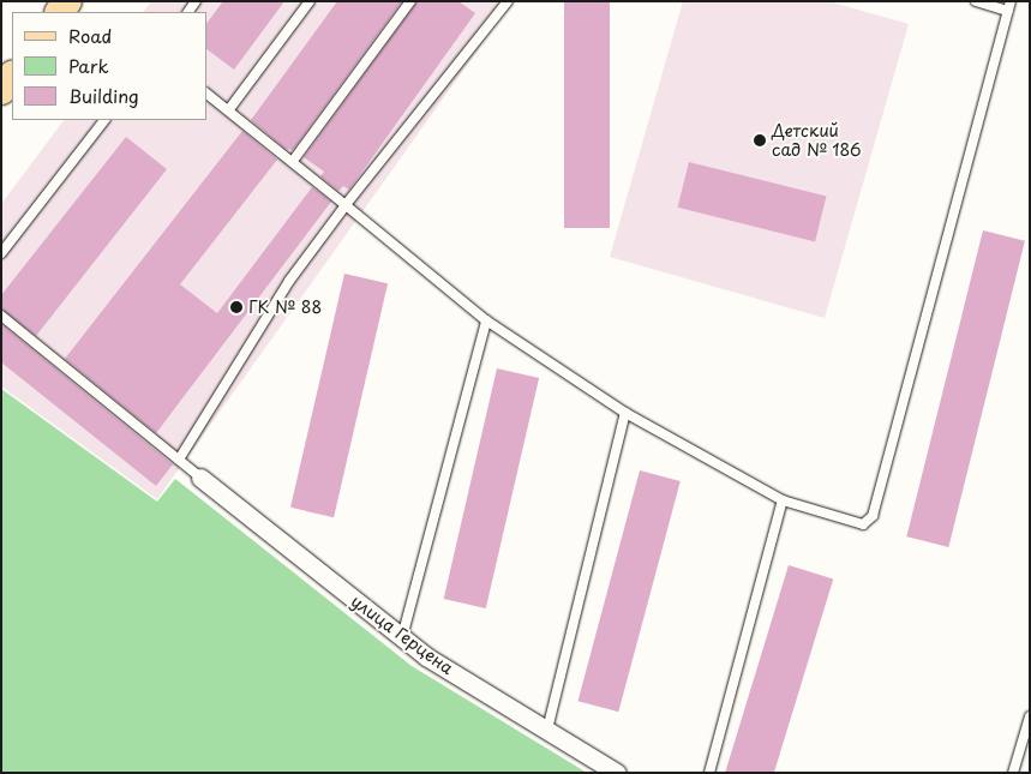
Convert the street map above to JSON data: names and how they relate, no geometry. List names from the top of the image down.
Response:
{
  "streets": {
    "street": ["улица Герцена"]
  },
  "places": ["Детский сад № 186", "ГК № 88"],
  "legend": ["Road", "Park", "Building"]
}
